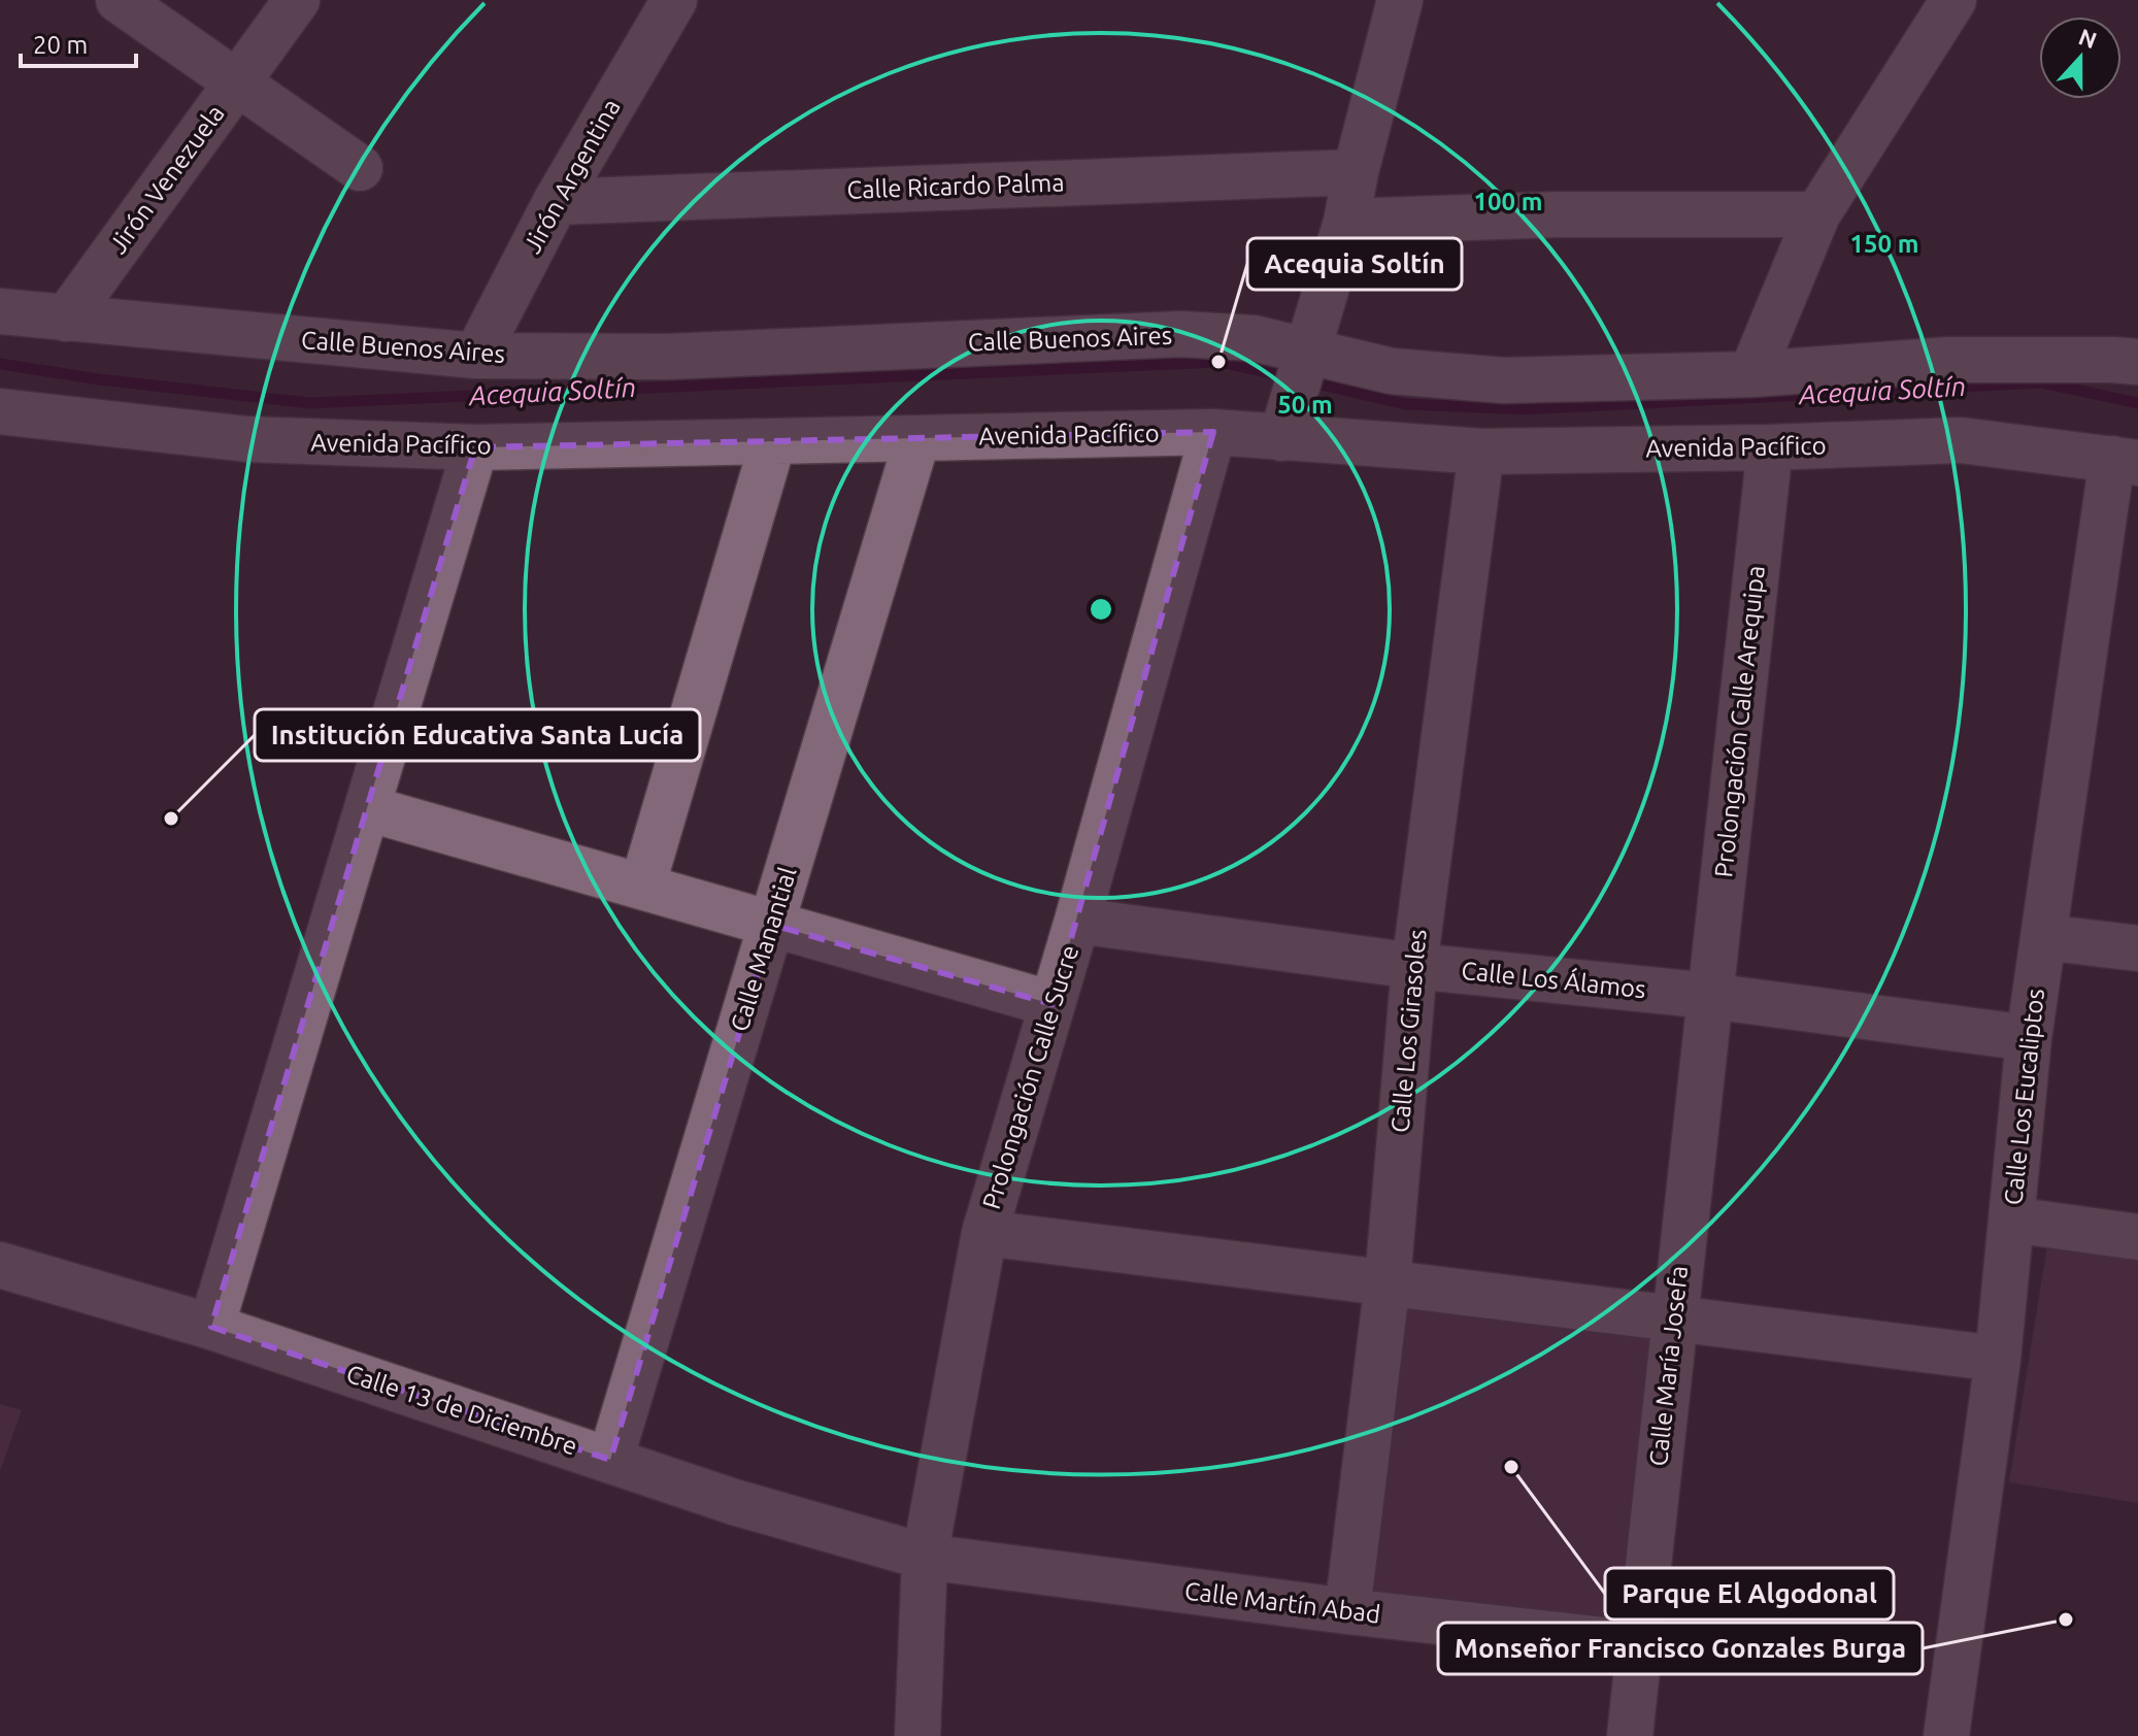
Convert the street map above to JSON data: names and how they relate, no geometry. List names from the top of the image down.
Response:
{
  "streets": {
    "street": [
      "Jirón Argentina",
      "Jirón Venezuela",
      "Calle Ricardo Palma",
      "Calle Buenos Aires",
      "Avenida Pacífico",
      "Prolongación Calle Arequipa",
      "Calle Manantial",
      "Calle Los Álamos",
      "Calle Los Girasoles",
      "Prolongación Calle Sucre",
      "Calle Los Eucaliptos",
      "Calle María Josefa",
      "Calle 13 de Diciembre",
      "Calle Martín Abad"
    ]
  },
  "crossings": [
    ["Jirón Argentina", "Calle Ricardo Palma"],
    ["Jirón Argentina", "Calle Buenos Aires"],
    ["Jirón Venezuela", "Calle Buenos Aires"],
    ["Calle Buenos Aires", "Avenida Pacífico"],
    ["Avenida Pacífico", "Prolongación Calle Arequipa"],
    ["Avenida Pacífico", "Calle Manantial"],
    ["Avenida Pacífico", "Calle Los Girasoles"],
    ["Avenida Pacífico", "Prolongación Calle Sucre"],
    ["Avenida Pacífico", "Calle Los Eucaliptos"],
    ["Prolongación Calle Arequipa", "Calle Los Álamos"],
    ["Prolongación Calle Arequipa", "Calle María Josefa"],
    ["Calle Manantial", "Calle 13 de Diciembre"],
    ["Calle Los Álamos", "Calle Los Girasoles"],
    ["Calle Los Álamos", "Prolongación Calle Sucre"],
    ["Calle Los Álamos", "Calle Los Eucaliptos"],
    ["Calle Los Álamos", "Calle María Josefa"],
    ["Calle Los Girasoles", "Calle Martín Abad"],
    ["Prolongación Calle Sucre", "Calle 13 de Diciembre"],
    ["Prolongación Calle Sucre", "Calle Martín Abad"],
    ["Calle María Josefa", "Calle Martín Abad"],
    ["Calle 13 de Diciembre", "Calle Martín Abad"]
  ],
  "water": ["Acequia Soltín"],
  "places": [
    "Acequia Soltín",
    "Institución Educativa Santa Lucía",
    "Parque El Algodonal",
    "Monseñor Francisco Gonzales Burga"
  ],
  "scale_bar": "20 m",
  "north": "top",
  "rings": ["100 m", "150 m", "50 m"]
}
